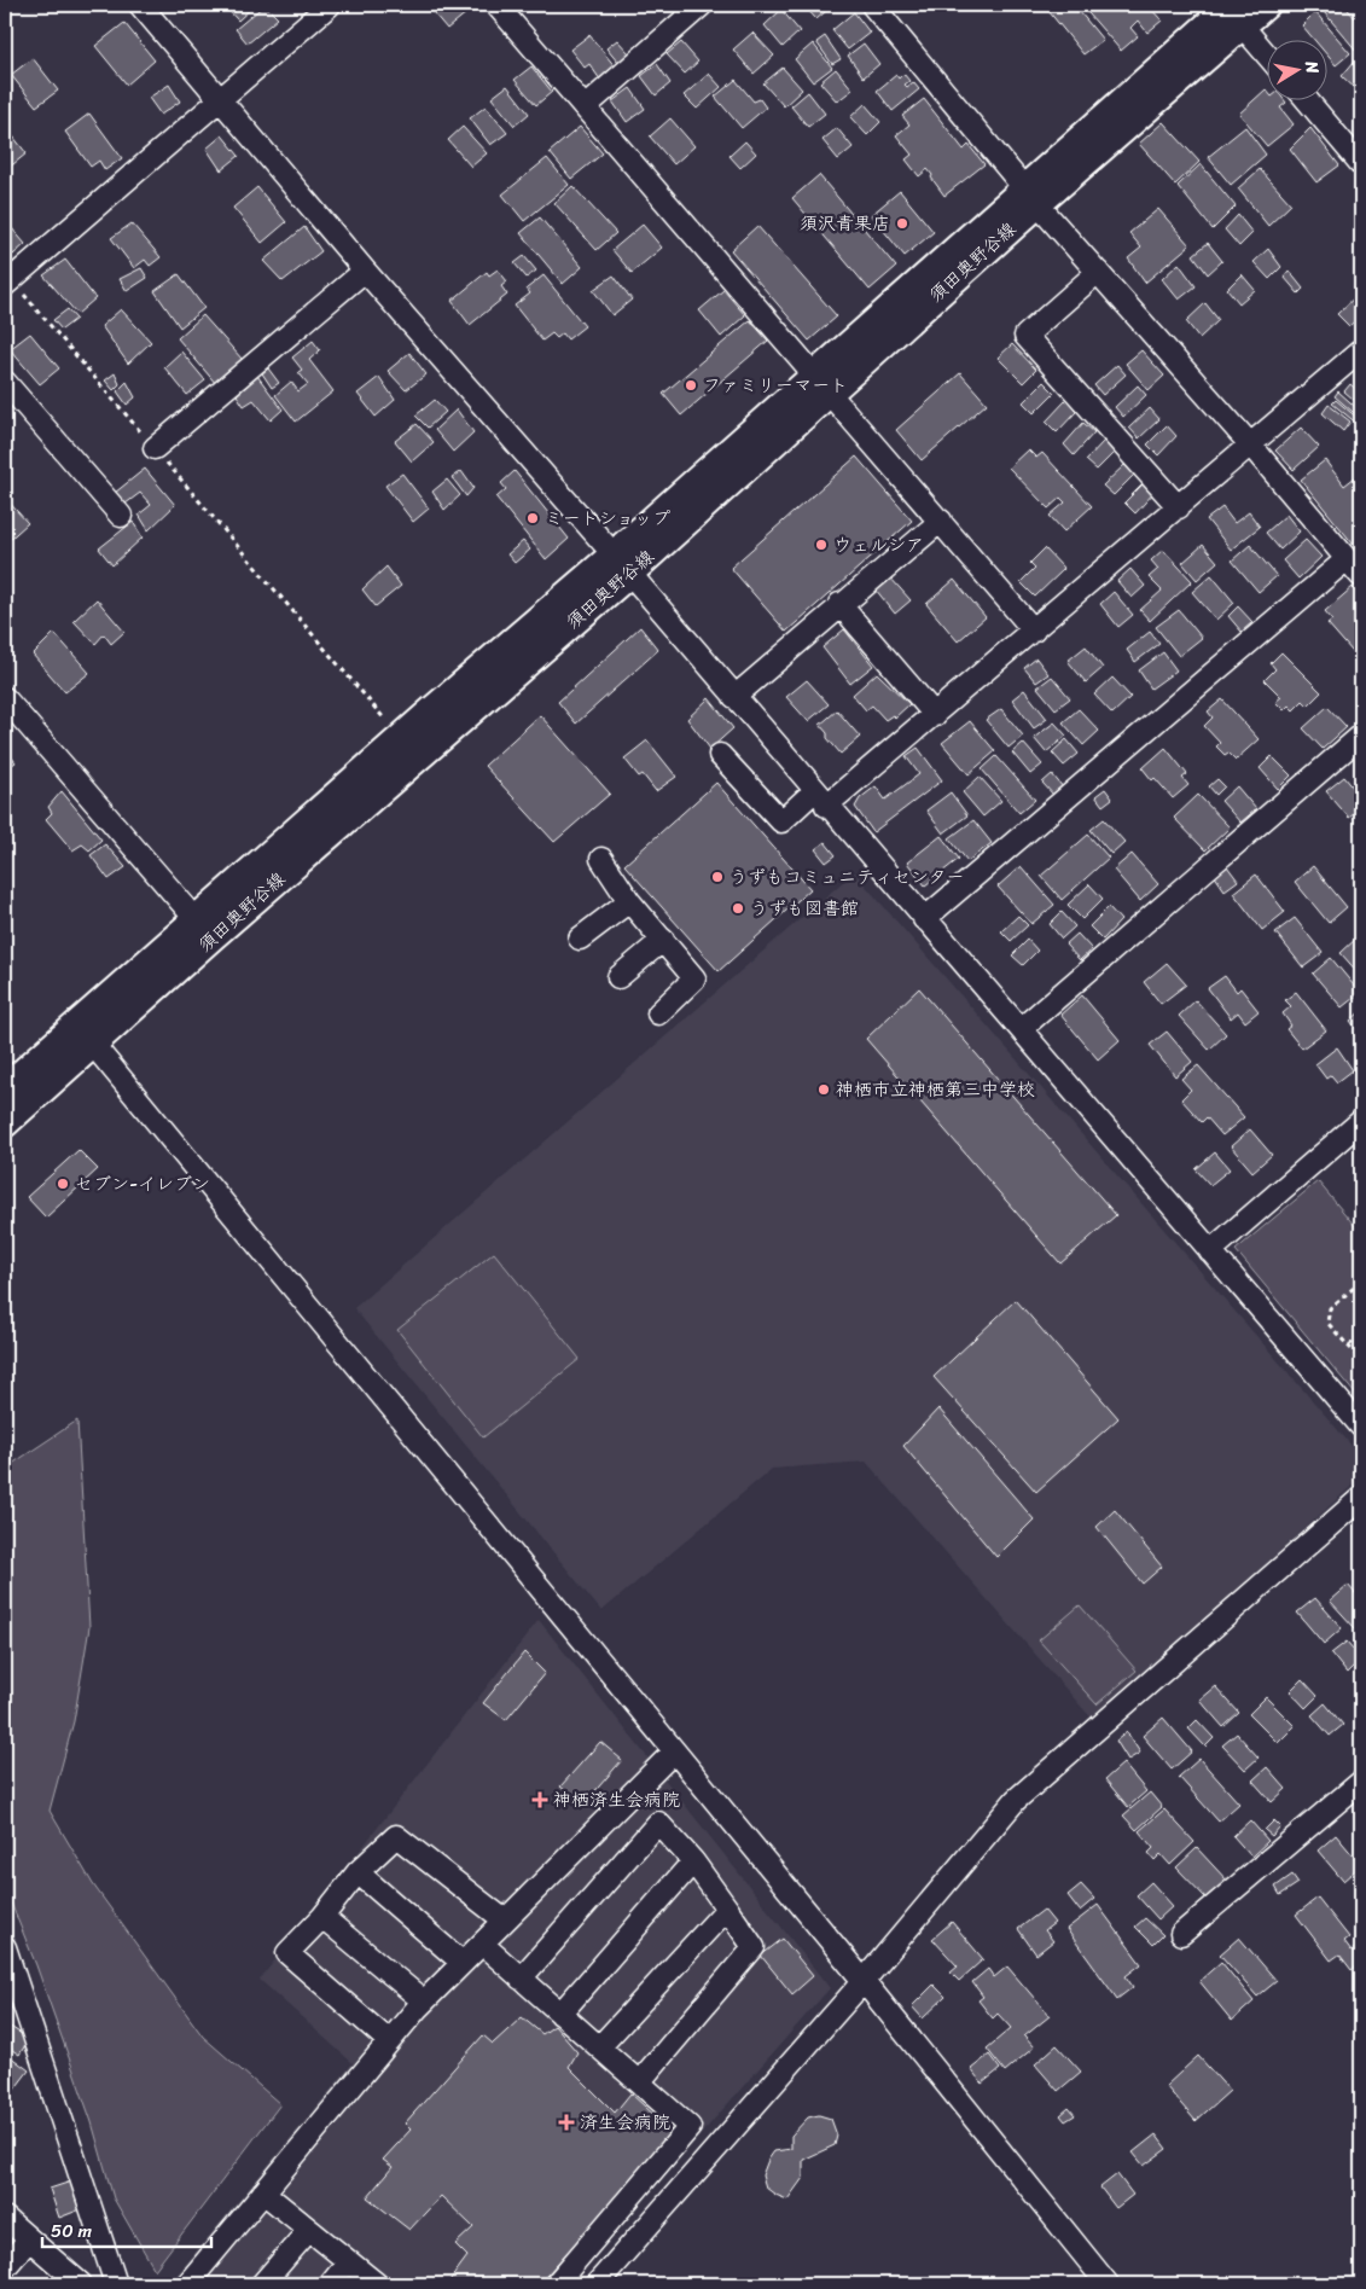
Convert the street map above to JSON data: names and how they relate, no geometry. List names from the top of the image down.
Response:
{
  "streets": {
    "main road": ["須田奥野谷線"]
  },
  "places": {
    "other": [
      "須沢青果店",
      "ファミリーマート",
      "ミートショップ",
      "ウェルシア",
      "うずもコミュニティセンター",
      "うずも図書館",
      "神栖市立神栖第三中学校",
      "セブン-イレブン"
    ],
    "health": ["神栖済生会病院", "済生会病院"]
  },
  "scale_bar": "50 m",
  "north": "right"
}
